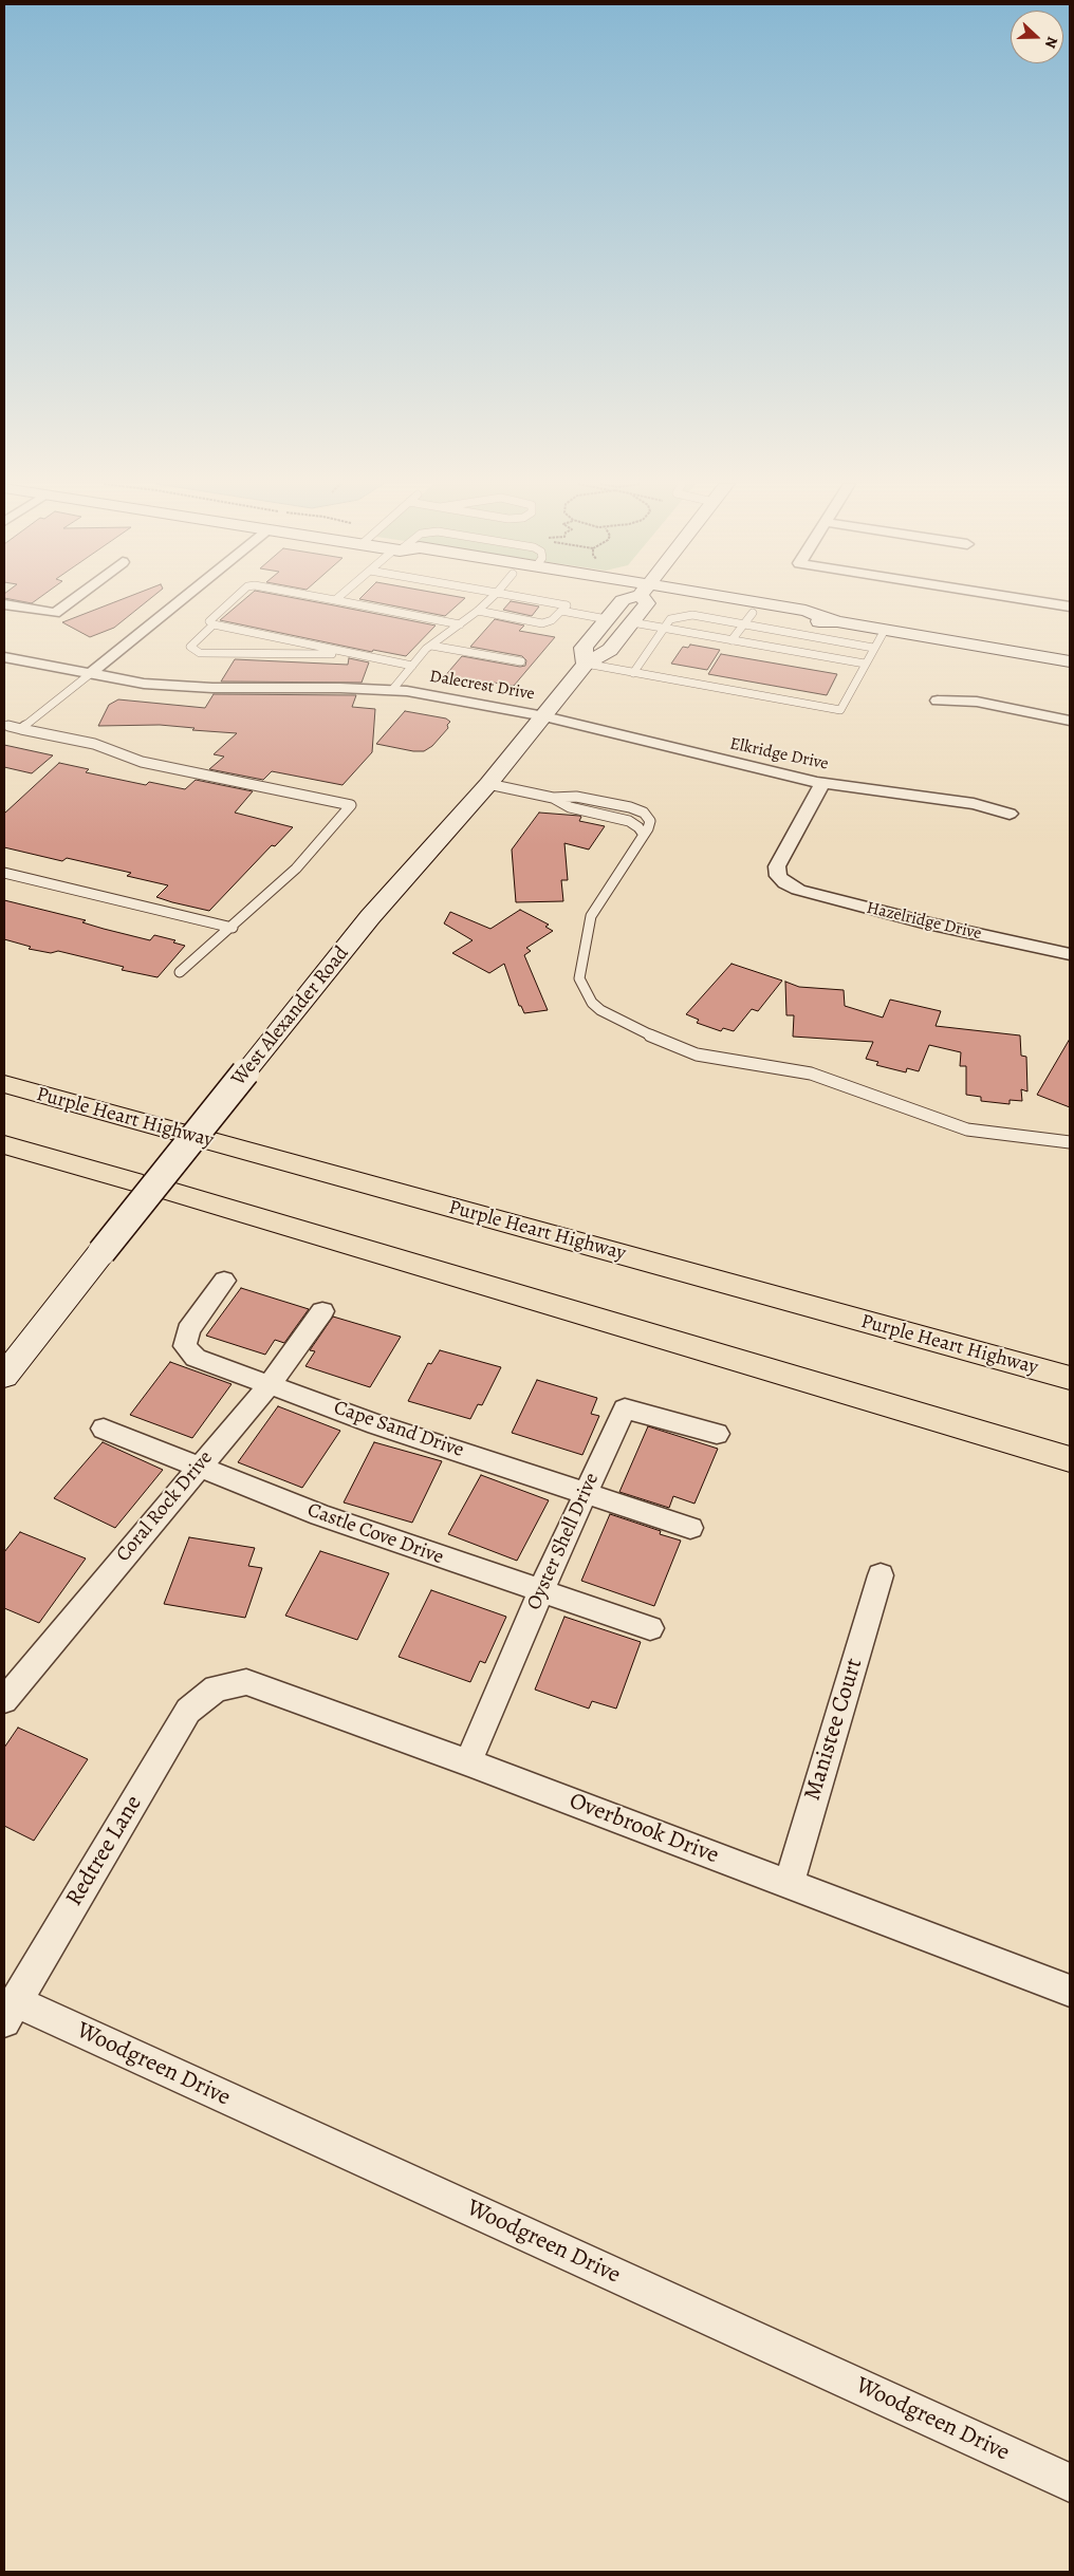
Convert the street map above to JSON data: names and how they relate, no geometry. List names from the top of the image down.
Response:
{
  "streets": {
    "highway": ["Purple Heart Highway"],
    "main road": ["West Alexander Road"],
    "street": [
      "Dalecrest Drive",
      "Elkridge Drive",
      "Hazelridge Drive",
      "Cape Sand Drive",
      "Coral Rock Drive",
      "Castle Cove Drive",
      "Oyster Shell Drive",
      "Manistee Court",
      "Overbrook Drive",
      "Redtree Lane",
      "Woodgreen Drive"
    ]
  },
  "crossings": [
    ["Dalecrest Drive", "Elkridge Drive"],
    ["Dalecrest Drive", "West Alexander Road"],
    ["Elkridge Drive", "Hazelridge Drive"],
    ["Elkridge Drive", "West Alexander Road"],
    ["Cape Sand Drive", "Coral Rock Drive"],
    ["Cape Sand Drive", "Oyster Shell Drive"],
    ["Coral Rock Drive", "Castle Cove Drive"],
    ["Castle Cove Drive", "Oyster Shell Drive"],
    ["Oyster Shell Drive", "Overbrook Drive"],
    ["Manistee Court", "Overbrook Drive"],
    ["Overbrook Drive", "Redtree Lane"],
    ["Redtree Lane", "Woodgreen Drive"]
  ],
  "north": "right"
}
